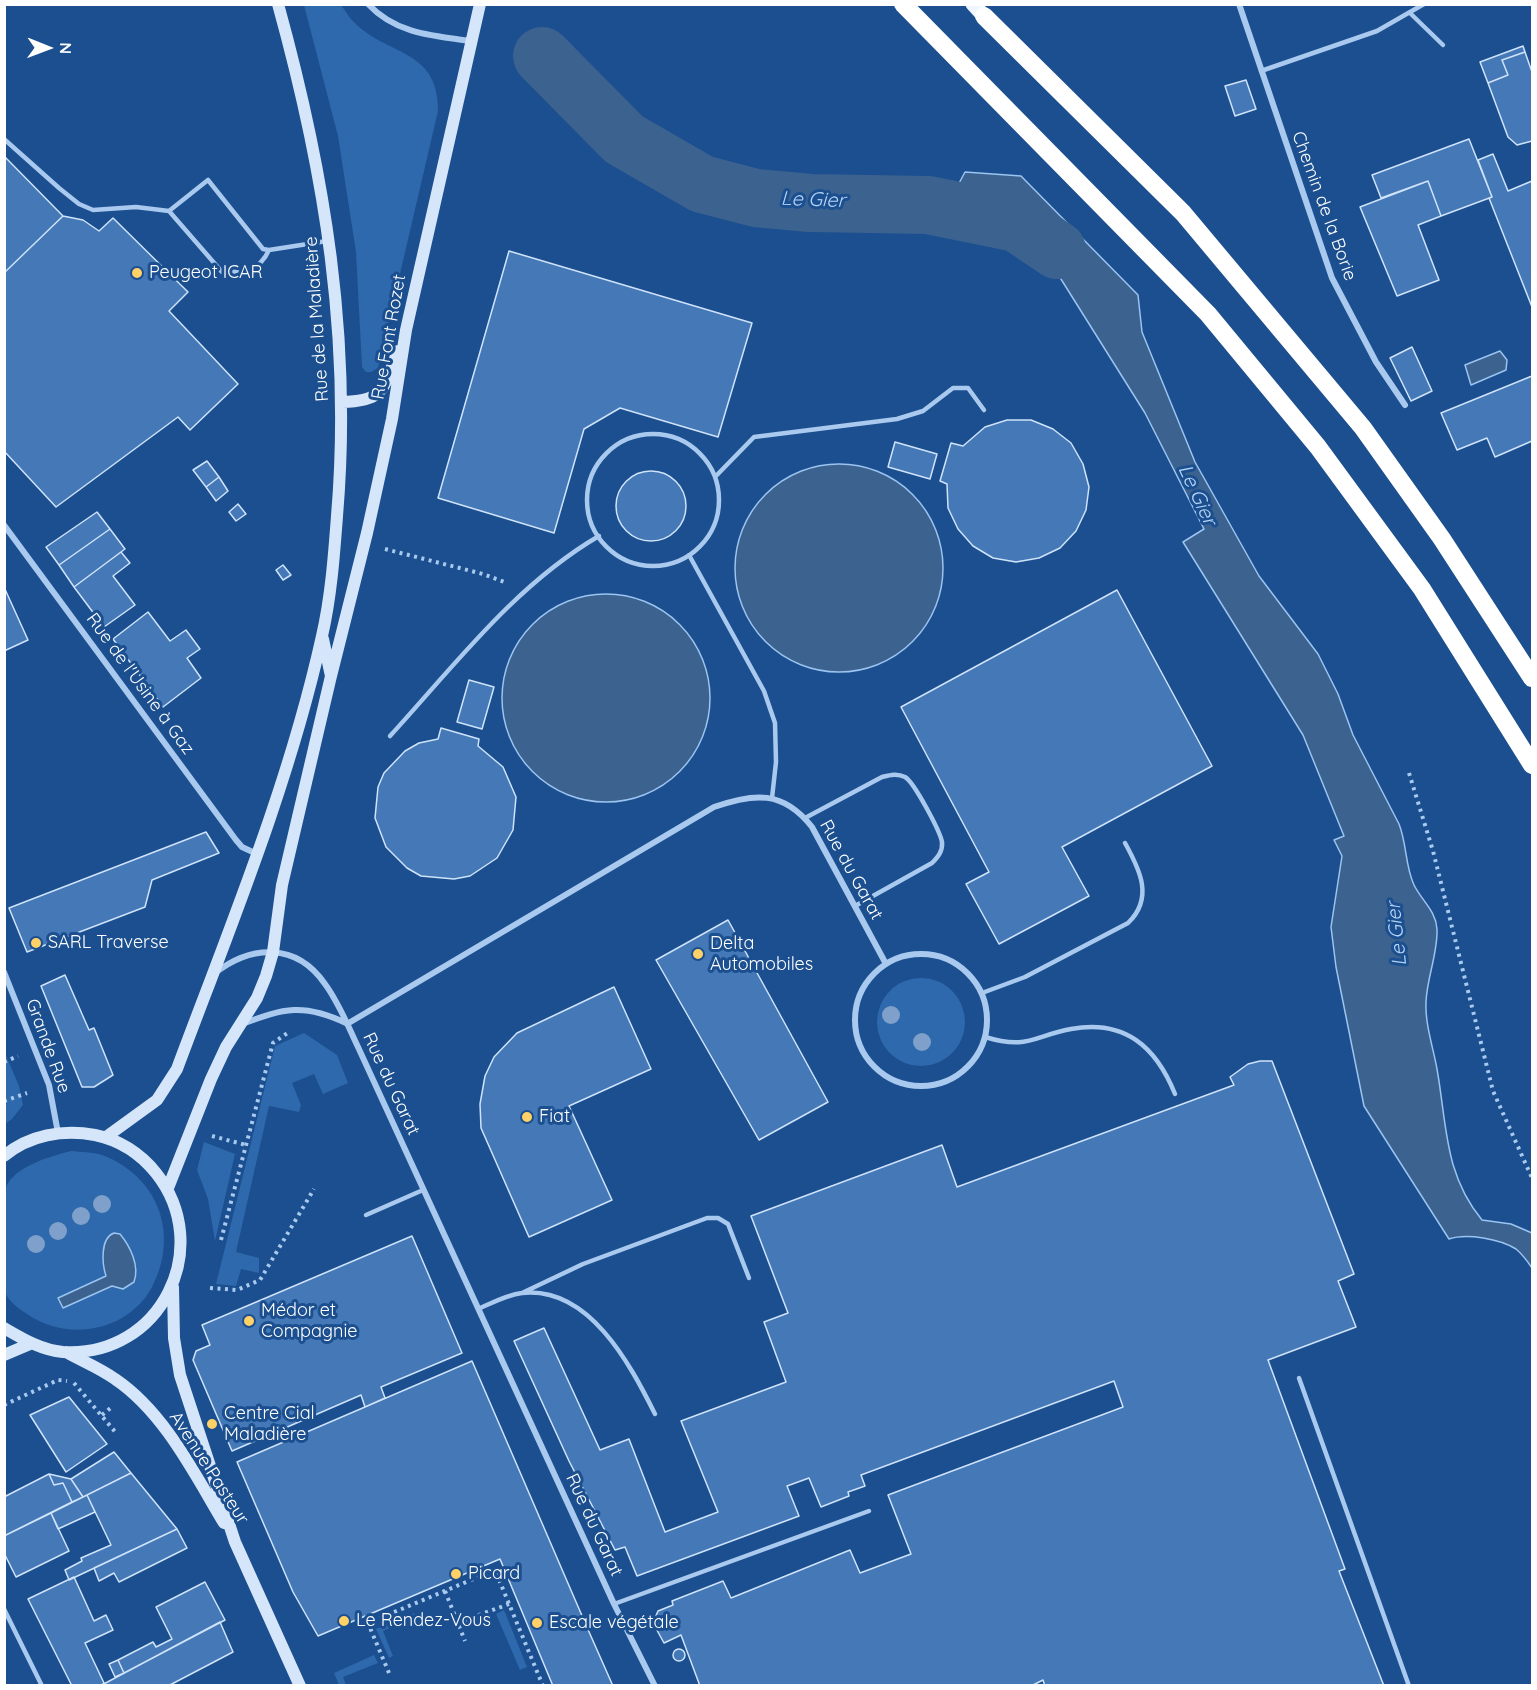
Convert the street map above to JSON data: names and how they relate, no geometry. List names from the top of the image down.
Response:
{
  "streets": {
    "main road": ["Rue de la Maladière", "Rue Font Rozet", "Avenue Pasteur"],
    "street": [
      "Chemin de la Borie",
      "Rue de l'Usine à Gaz",
      "Rue du Garat",
      "Grande Rue"
    ]
  },
  "crossings": [
    ["Rue de la Maladière", "Rue de l'Usine à Gaz"]
  ],
  "water": ["Le Gier"],
  "places": [
    "Peugeot ICAR",
    "SARL Traverse",
    "Delta Automobiles",
    "Fiat",
    "Médor et Compagnie",
    "Centre Cial Maladière",
    "Picard",
    "Le Rendez-Vous",
    "Escale végétale"
  ],
  "north": "right"
}
